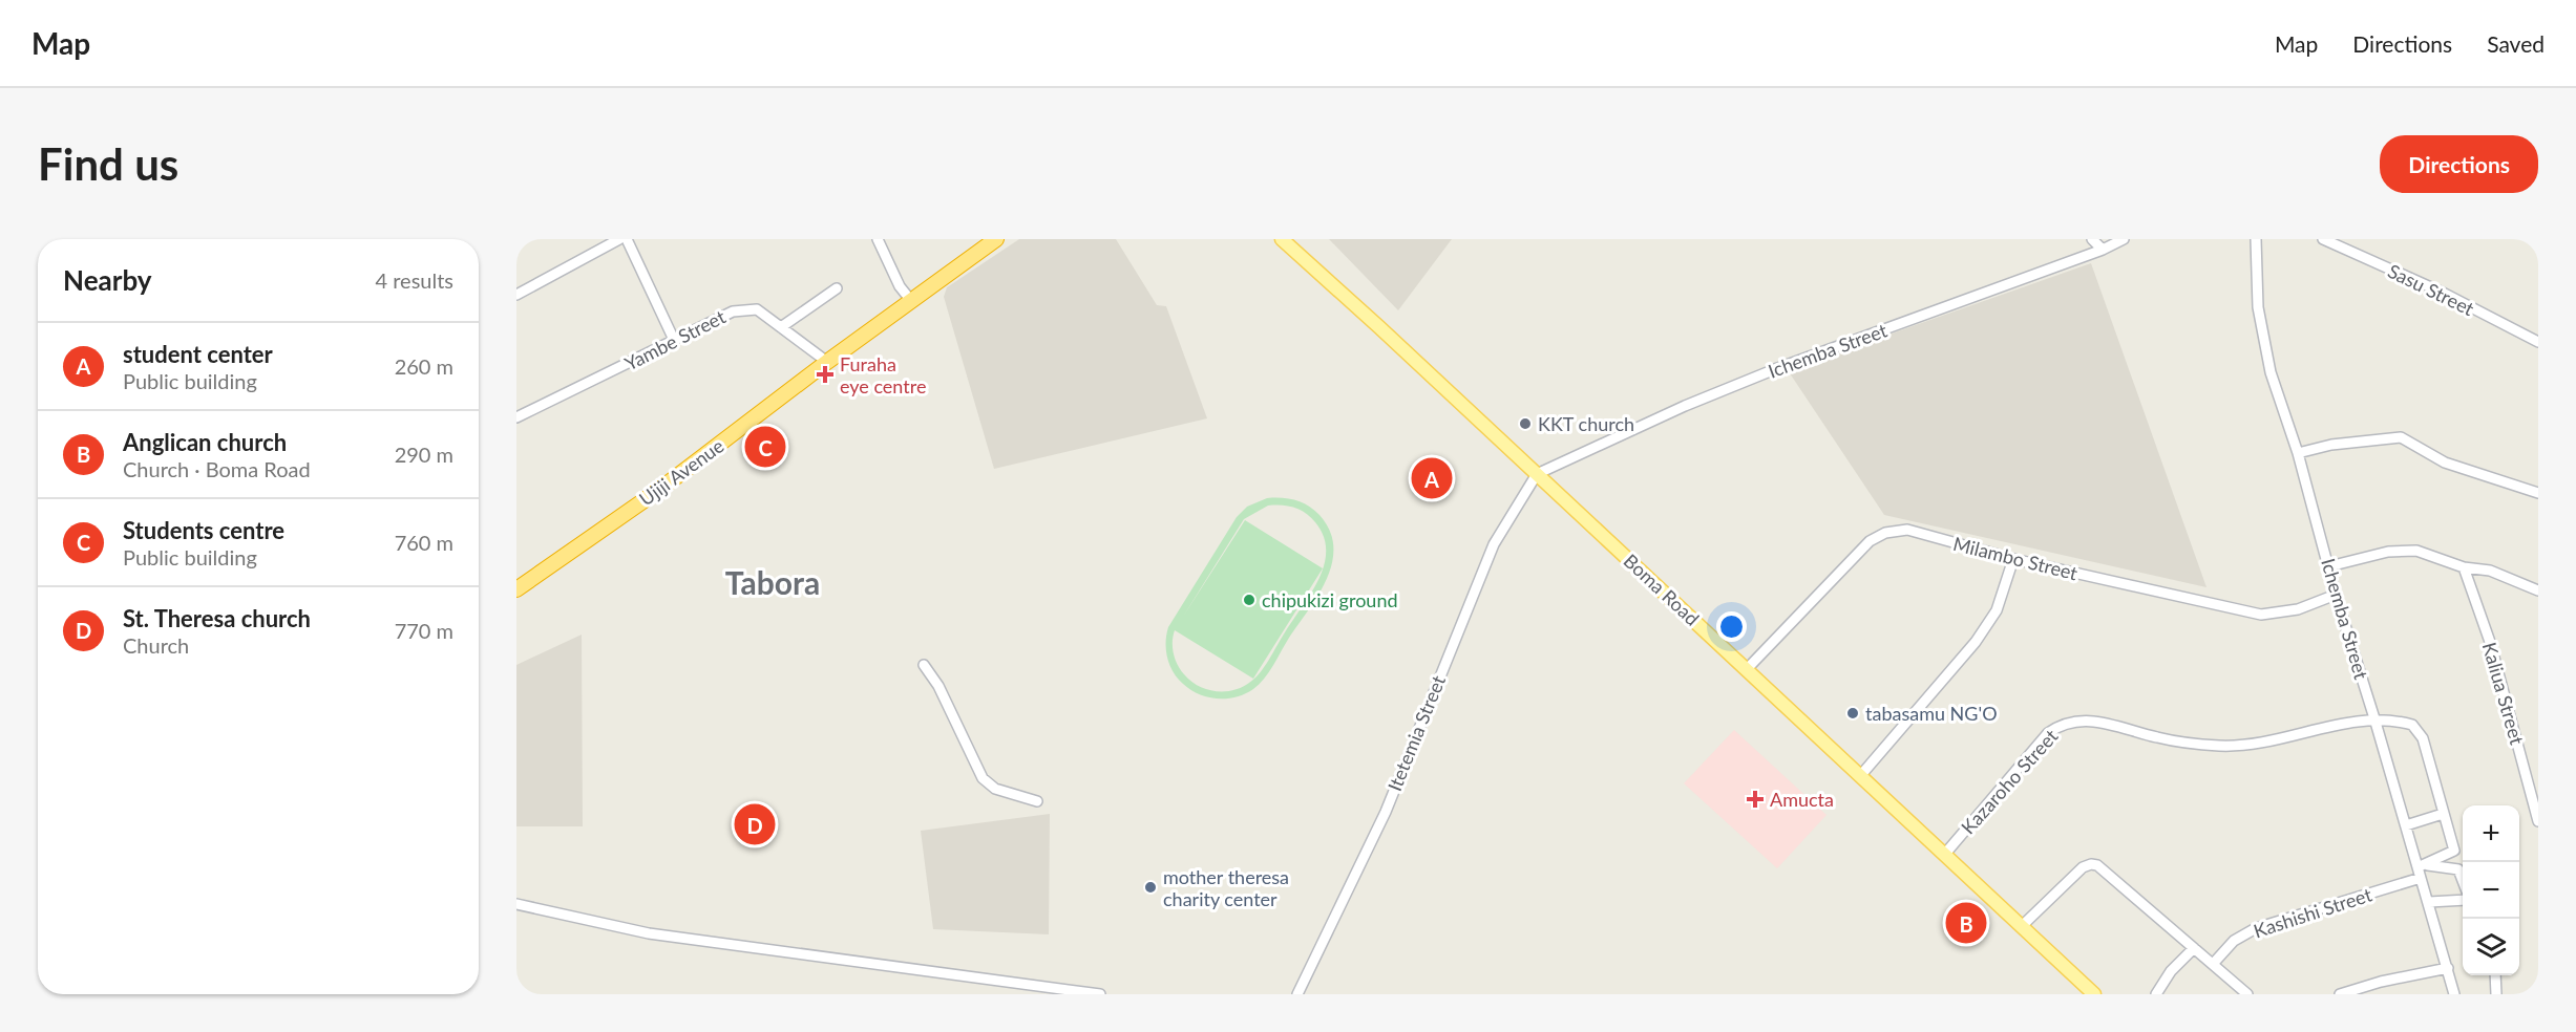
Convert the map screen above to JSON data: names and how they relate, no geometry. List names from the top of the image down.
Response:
{
  "streets": {
    "highway": ["Ujiji Avenue"],
    "main road": ["Boma Road"],
    "street": [
      "Sasu Street",
      "Yambe Street",
      "Ichemba Street",
      "Milambo Street",
      "Kaliua Street",
      "Itetemia Street",
      "Kazaroho Street",
      "Kashishi Street"
    ]
  },
  "crossings": [
    ["Yambe Street", "Ujiji Avenue"],
    ["Ichemba Street", "Milambo Street"],
    ["Ichemba Street", "Boma Road"],
    ["Ichemba Street", "Itetemia Street"],
    ["Ichemba Street", "Kazaroho Street"],
    ["Ichemba Street", "Kashishi Street"],
    ["Milambo Street", "Boma Road"],
    ["Boma Road", "Itetemia Street"],
    ["Boma Road", "Kazaroho Street"]
  ],
  "districts": ["Tabora"],
  "places": {
    "health": ["Furaha eye centre", "Amucta"],
    "other": [
      "KKT church",
      "chipukizi ground",
      "tabasamu NG'O",
      "mother theresa charity center"
    ]
  },
  "page": {
    "header": "Map",
    "nav": ["Map", "Directions", "Saved"],
    "buttons": "Directions",
    "title": "Find us",
    "heading": ["Nearby", "4 results"],
    "list": [
      {
        "mark": "A",
        "name": "student center",
        "note": "Public building",
        "value": "260 m"
      },
      {
        "mark": "B",
        "name": "Anglican church",
        "note": "Church · Boma Road",
        "value": "290 m"
      },
      {
        "mark": "C",
        "name": "Students centre",
        "note": "Public building",
        "value": "760 m"
      },
      {
        "mark": "D",
        "name": "St. Theresa church",
        "note": "Church",
        "value": "770 m"
      }
    ],
    "pins": [
      "C",
      "A",
      "D",
      "B"
    ],
    "map_buttons": ["+", "−"]
  }
}
